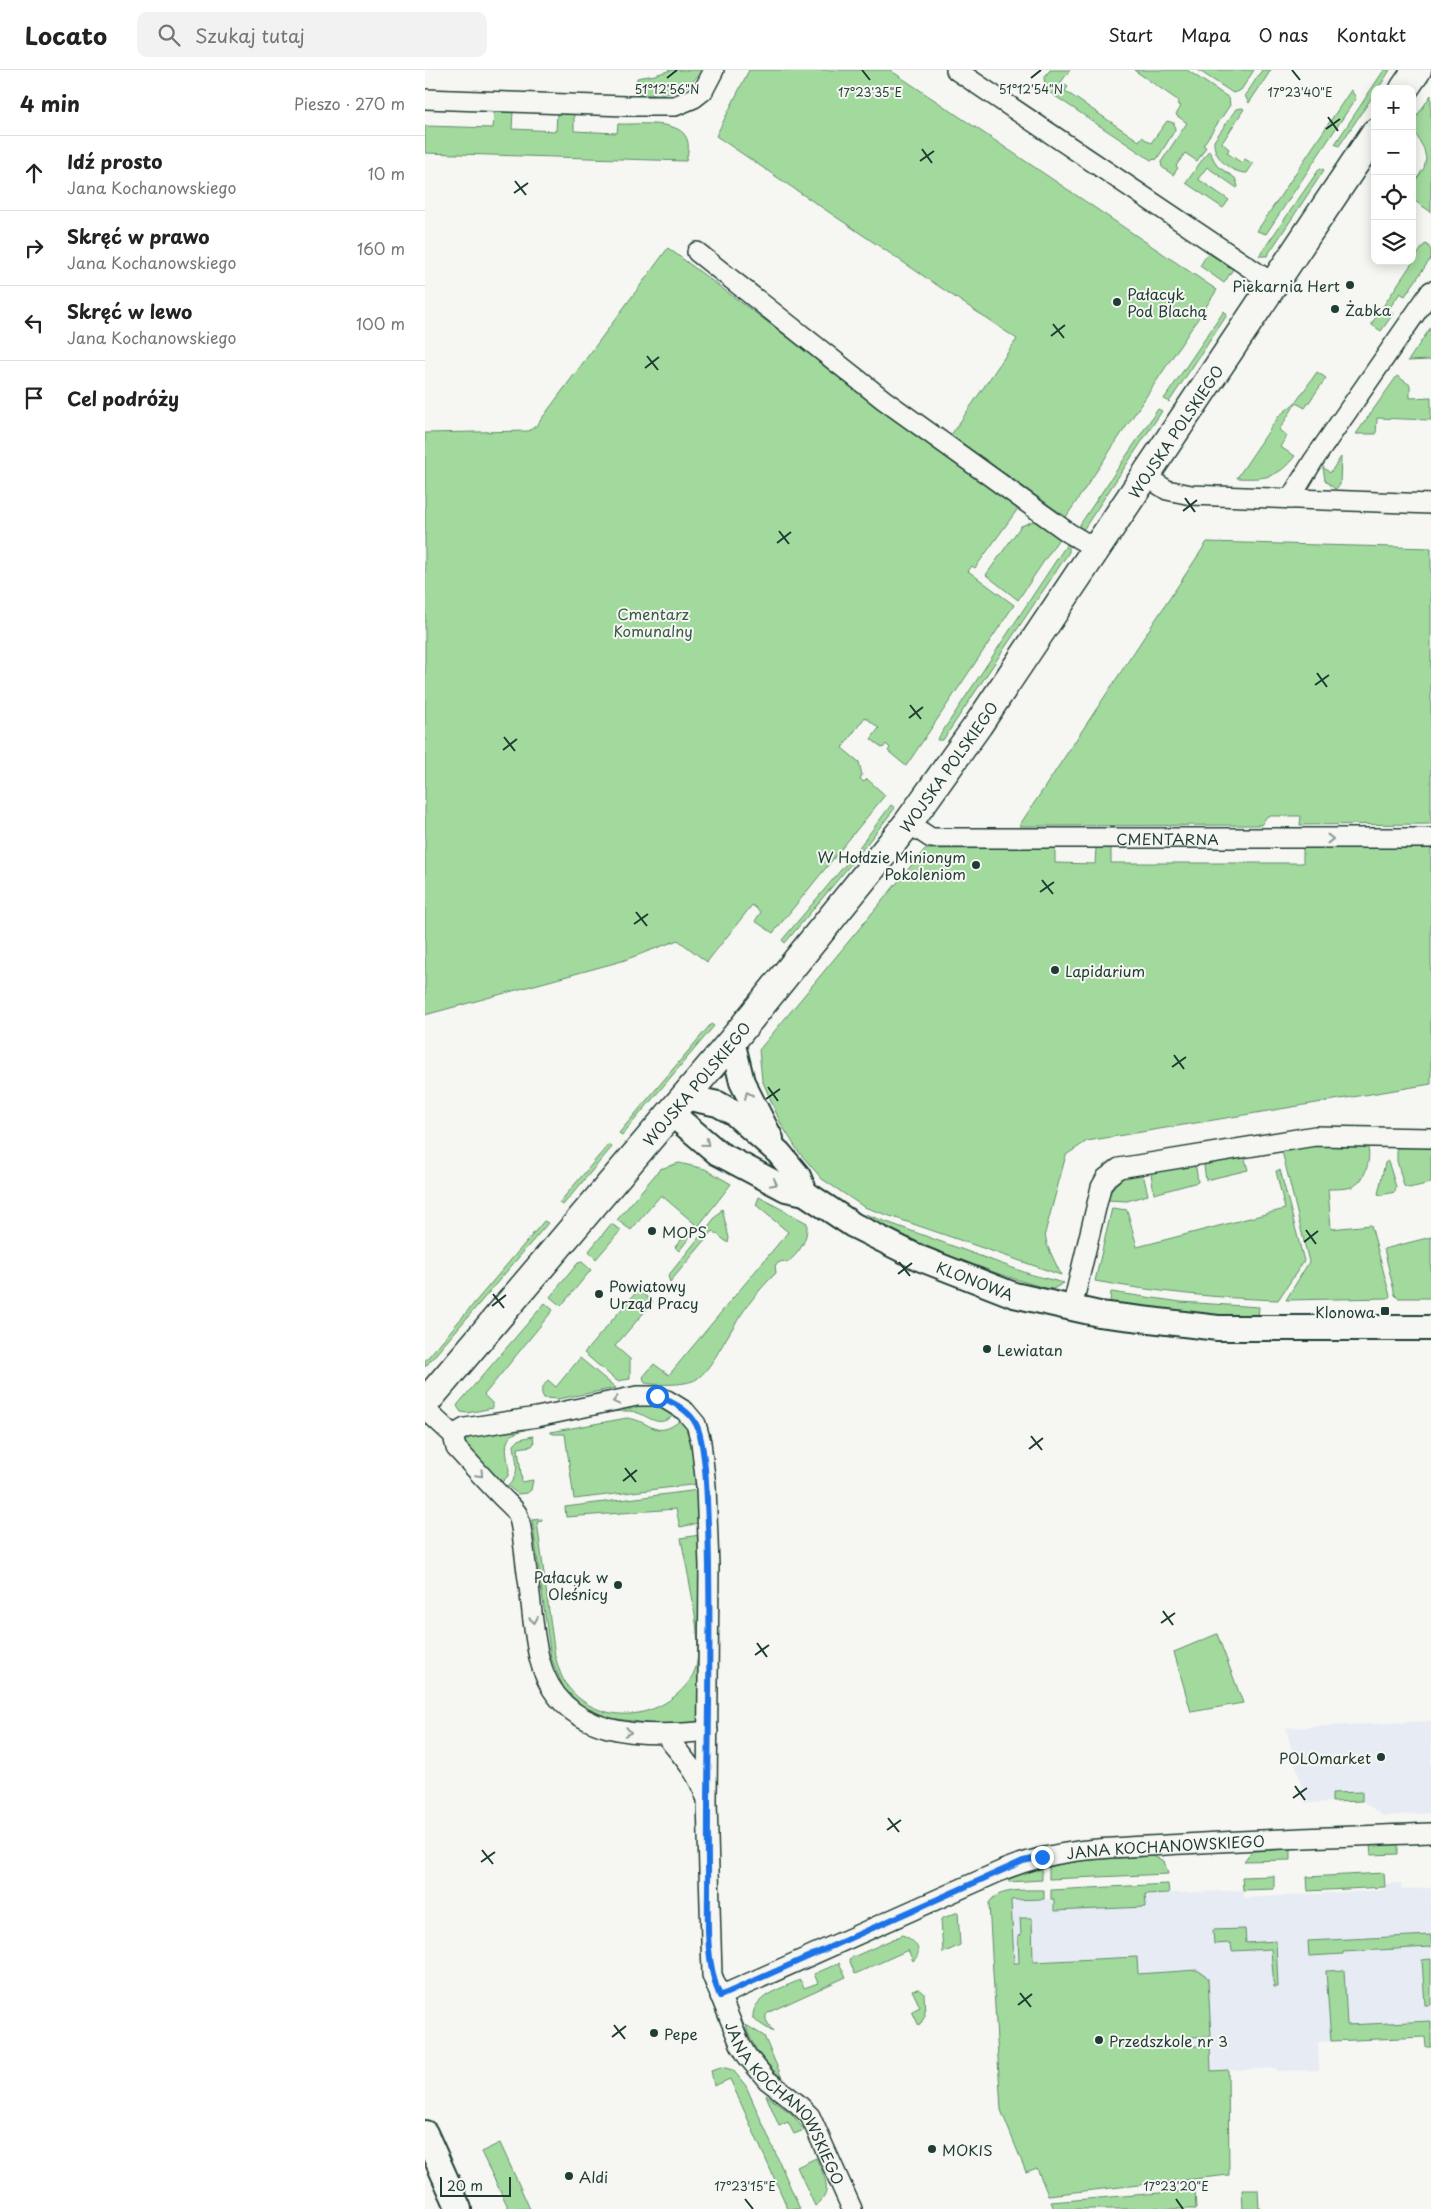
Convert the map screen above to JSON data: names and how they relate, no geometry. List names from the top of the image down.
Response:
{
  "streets": {
    "main road": ["WOJSKA POLSKIEGO"],
    "street": ["CMENTARNA", "KLONOWA", "JANA KOCHANOWSKIEGO"]
  },
  "crossings": [
    ["WOJSKA POLSKIEGO", "CMENTARNA"],
    ["WOJSKA POLSKIEGO", "KLONOWA"]
  ],
  "one_way": ["CMENTARNA"],
  "parks": ["Cmentarz Komunalny"],
  "places": {
    "other": [
      "Piekarnia Hert",
      "Pałacyk Pod Blachą",
      "Żabka",
      "W Hołdzie Minionym Pokoleniom",
      "Lapidarium",
      "MOPS",
      "Powiatowy Urząd Pracy",
      "Lewiatan",
      "Pałacyk w Oleśnicy",
      "POLOmarket",
      "Pepe",
      "Przedszkole nr 3",
      "MOKIS",
      "Aldi"
    ],
    "transit": ["Klonowa"]
  },
  "scale_bar": "20 m",
  "page": {
    "header": "Locato",
    "search": "Szukaj tutaj",
    "nav": [
      "Start",
      "Mapa",
      "O nas",
      "Kontakt"
    ],
    "heading": ["4 min", "Pieszo · 270 m"],
    "map_buttons": ["+", "−"],
    "list": [
      ["Idź prosto", "Jana Kochanowskiego", "10 m"],
      ["Skręć w prawo", "Jana Kochanowskiego", "160 m"],
      ["Skręć w lewo", "Jana Kochanowskiego", "100 m"],
      "Cel podróży"
    ],
    "scale": "20 m"
  },
  "coordinates": [
    "51°12'54\"N",
    "51°12'56\"N",
    "17°23'35\"E",
    "17°23'40\"E",
    "17°23'15\"E",
    "17°23'20\"E"
  ]
}
